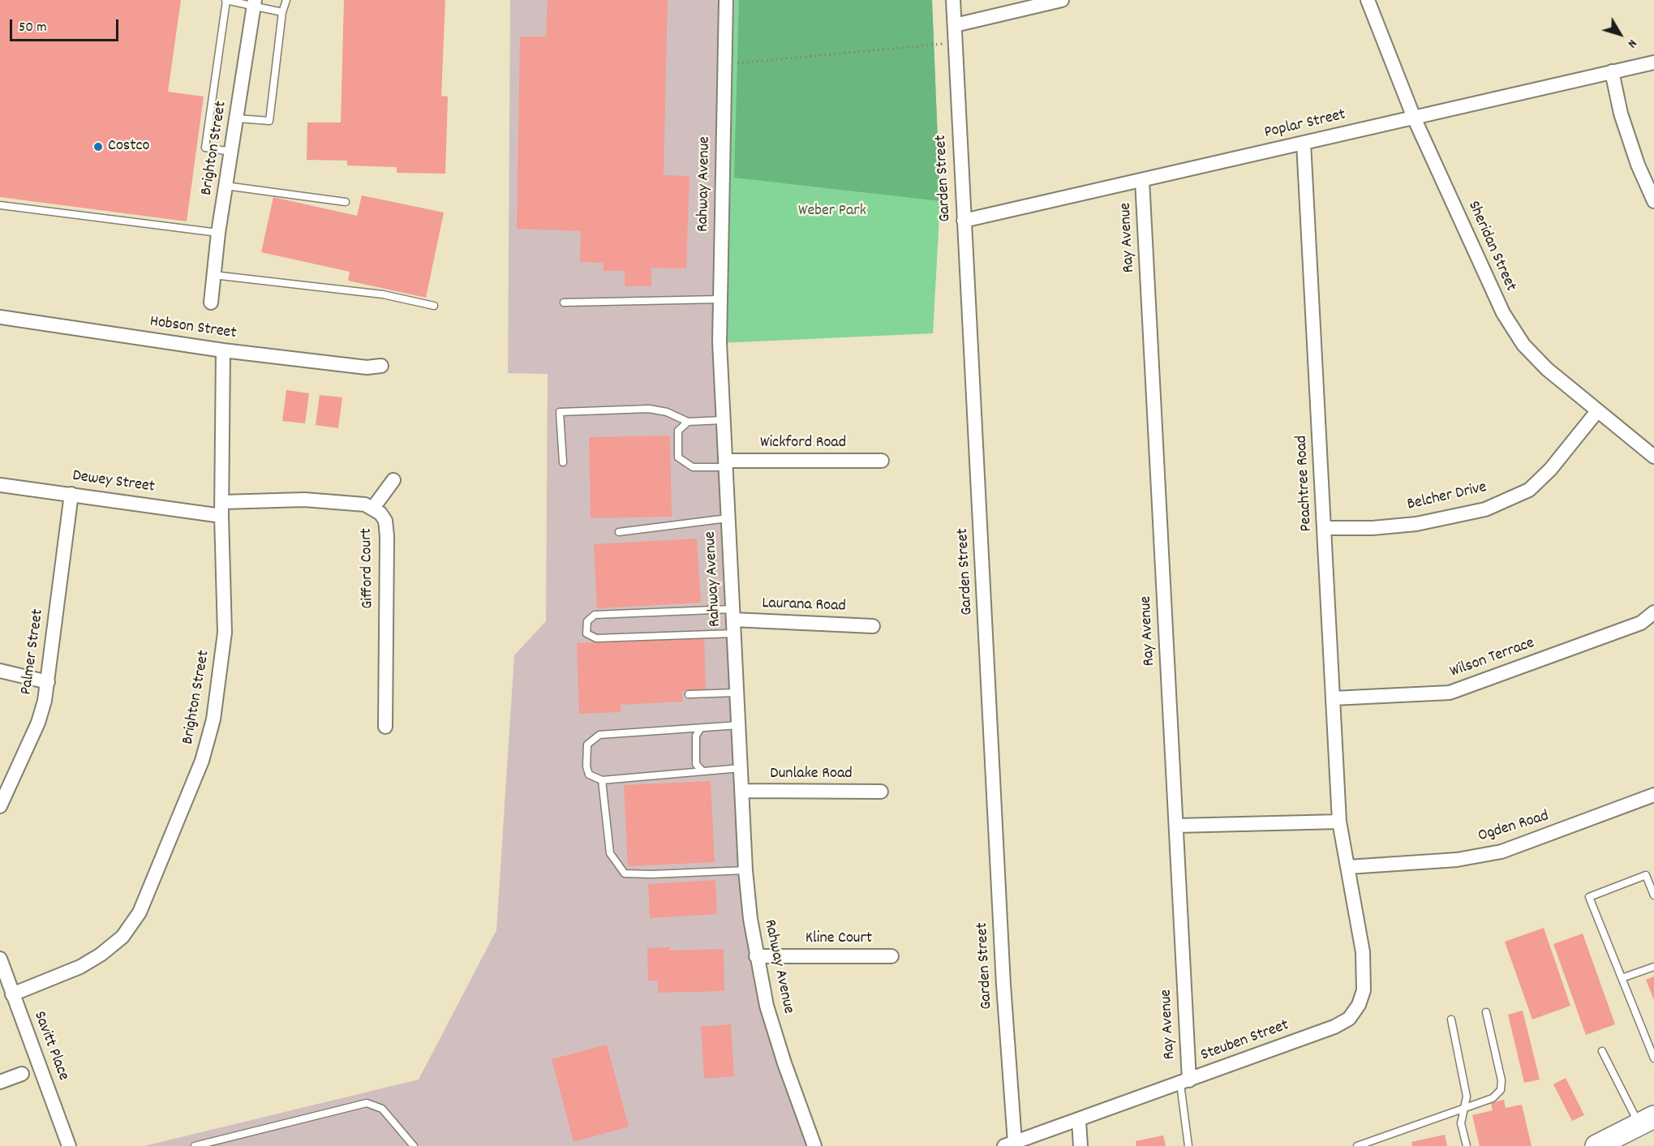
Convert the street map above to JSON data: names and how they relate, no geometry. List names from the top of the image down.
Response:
{
  "streets": {
    "street": [
      "Poplar Street",
      "Brighton Street",
      "Garden Street",
      "Rahway Avenue",
      "Ray Avenue",
      "Sheridan Street",
      "Hobson Street",
      "Wickford Road",
      "Dewey Street",
      "Peachtree Road",
      "Belcher Drive",
      "Gifford Court",
      "Laurana Road",
      "Palmer Street",
      "Wilson Terrace",
      "Dunlake Road",
      "Ogden Road",
      "Kline Court",
      "Steuben Street",
      "Savitt Place"
    ]
  },
  "crossings": [
    ["Poplar Street", "Garden Street"],
    ["Poplar Street", "Ray Avenue"],
    ["Poplar Street", "Sheridan Street"],
    ["Poplar Street", "Peachtree Road"],
    ["Brighton Street", "Hobson Street"],
    ["Brighton Street", "Dewey Street"],
    ["Brighton Street", "Gifford Court"],
    ["Brighton Street", "Savitt Place"],
    ["Garden Street", "Steuben Street"],
    ["Rahway Avenue", "Wickford Road"],
    ["Rahway Avenue", "Laurana Road"],
    ["Rahway Avenue", "Dunlake Road"],
    ["Rahway Avenue", "Kline Court"],
    ["Ray Avenue", "Steuben Street"],
    ["Sheridan Street", "Belcher Drive"],
    ["Dewey Street", "Gifford Court"],
    ["Dewey Street", "Palmer Street"],
    ["Peachtree Road", "Belcher Drive"],
    ["Peachtree Road", "Wilson Terrace"],
    ["Peachtree Road", "Ogden Road"],
    ["Peachtree Road", "Steuben Street"],
    ["Ogden Road", "Steuben Street"]
  ],
  "parks": ["Weber Park"],
  "places": ["Costco"],
  "scale_bar": "50 m",
  "north": "bottom right"
}
